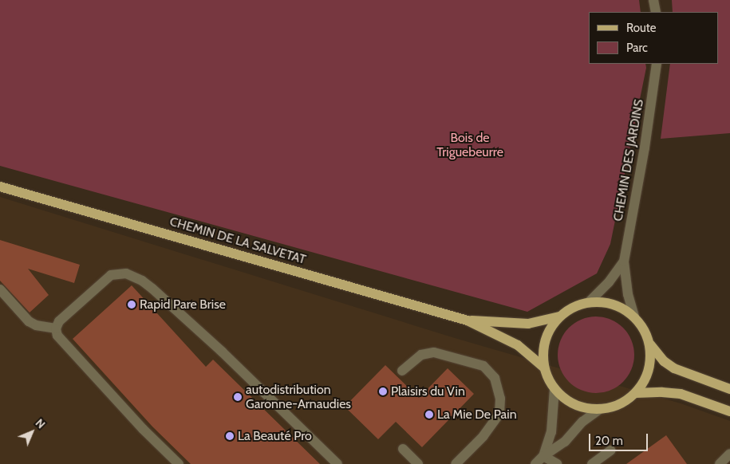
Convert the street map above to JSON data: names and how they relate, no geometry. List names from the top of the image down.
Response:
{
  "streets": {
    "main road": ["CHEMIN DE LA SALVETAT"],
    "street": ["CHEMIN DES JARDINS"]
  },
  "crossings": [
    ["CHEMIN DES JARDINS", "CHEMIN DE LA SALVETAT"]
  ],
  "parks": ["Bois de Triguebeurre"],
  "places": [
    "Rapid Pare Brise",
    "Plaisirs du Vin",
    "autodistribution Garonne-Arnaudies",
    "La Mie De Pain",
    "La Beauté Pro"
  ],
  "legend": ["Route", "Parc"],
  "scale_bar": "20 m",
  "north": "top right"
}
